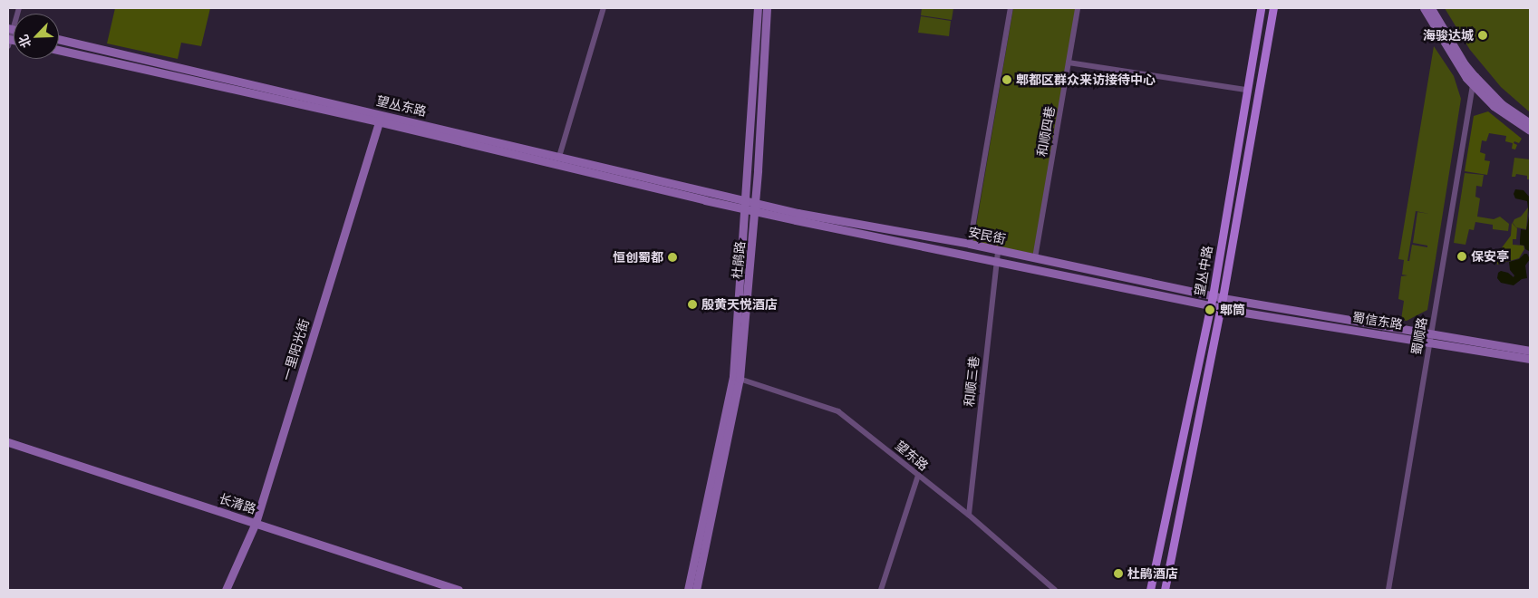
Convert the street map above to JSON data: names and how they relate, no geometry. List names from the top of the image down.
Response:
{
  "streets": {
    "main road": [
      "望丛东路",
      "安民街",
      "杜鹃路",
      "望丛中路",
      "蜀信东路",
      "一里阳光街",
      "长清路"
    ],
    "street": [
      "和顺四巷",
      "蜀顺路",
      "和顺三巷",
      "望东路"
    ]
  },
  "crossings": [
    ["望丛东路", "安民街"],
    ["望丛东路", "杜鹃路"],
    ["望丛东路", "一里阳光街"],
    ["和顺四巷", "安民街"],
    ["安民街", "杜鹃路"],
    ["安民街", "望丛中路"],
    ["安民街", "蜀信东路"],
    ["安民街", "和顺三巷"],
    ["杜鹃路", "望东路"],
    ["望丛中路", "蜀信东路"],
    ["蜀信东路", "蜀顺路"],
    ["一里阳光街", "长清路"],
    ["和顺三巷", "望东路"]
  ],
  "places": [
    "海骏达城",
    "郫都区群众来访接待中心",
    "保安亭",
    "恒创蜀都",
    "殷黄天悦酒店",
    "郫筒",
    "杜鹃酒店"
  ],
  "north": "bottom left"
}
